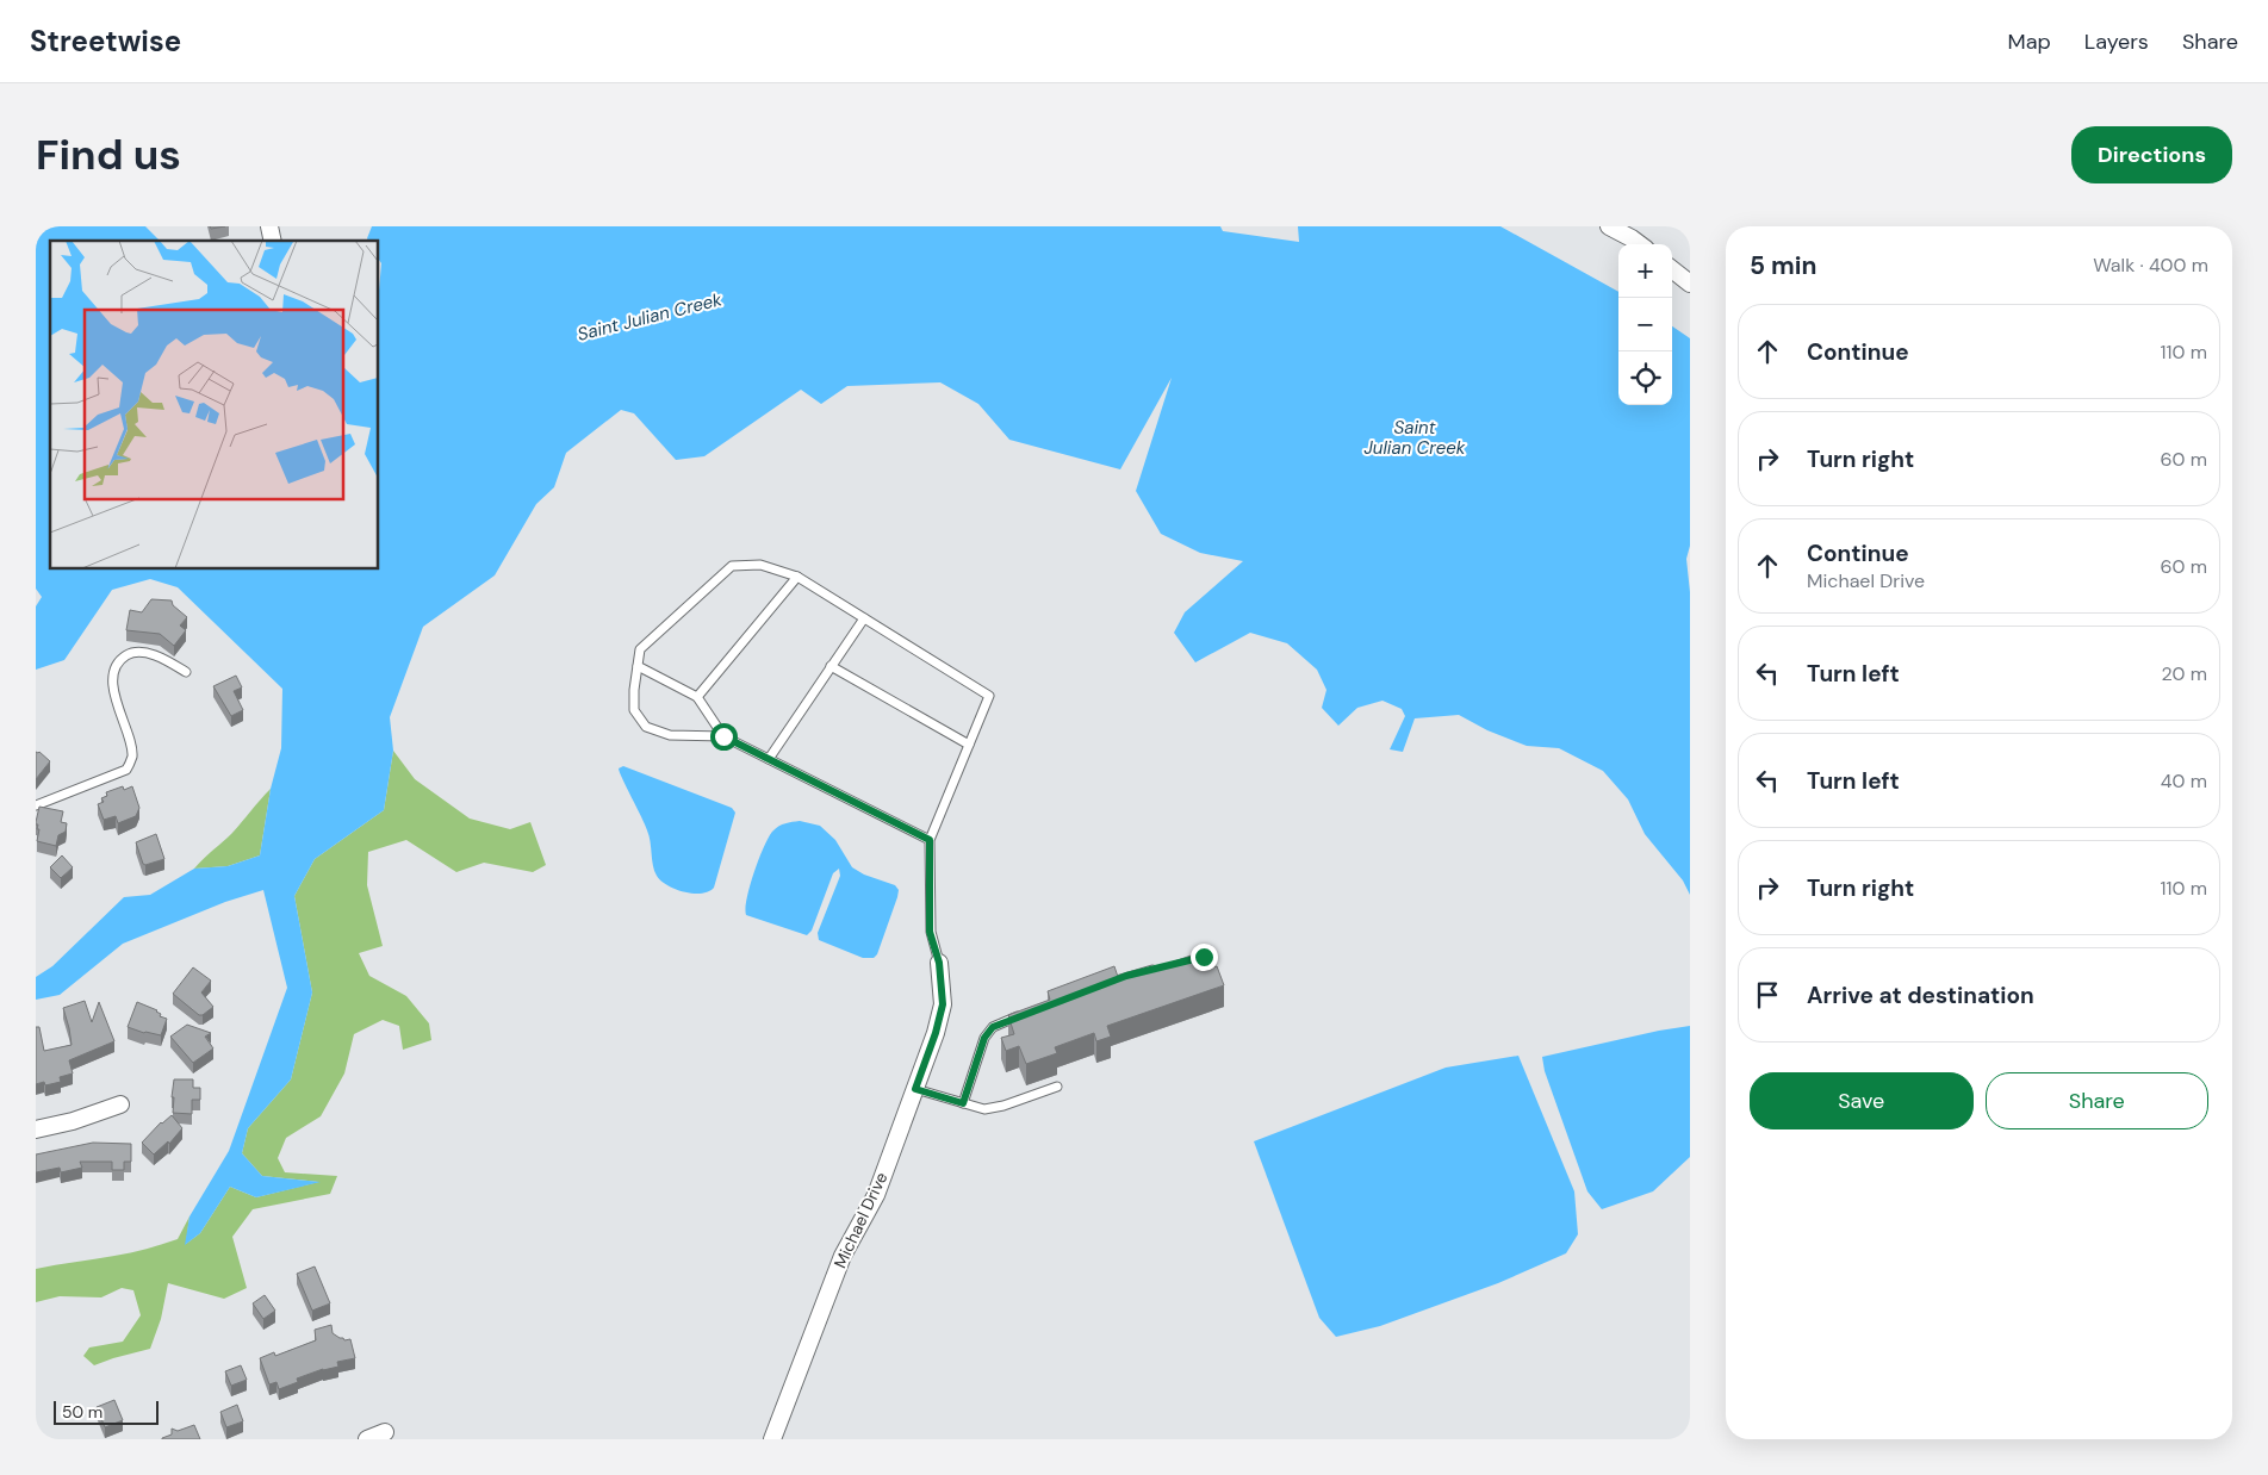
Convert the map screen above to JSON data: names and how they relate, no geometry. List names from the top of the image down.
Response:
{
  "streets": {
    "street": ["Michael Drive"]
  },
  "water": ["Saint Julian Creek"],
  "scale_bar": "50 m",
  "page": {
    "header": "Streetwise",
    "nav": ["Map", "Layers", "Share"],
    "buttons": [
      "Directions",
      ["Save", "Share"]
    ],
    "title": "Find us",
    "heading": ["5 min", "Walk · 400 m"],
    "map_buttons": ["+", "−"],
    "list": [
      ["Continue", "110 m"],
      ["Turn right", "60 m"],
      ["Continue", "Michael Drive", "60 m"],
      ["Turn left", "20 m"],
      ["Turn left", "40 m"],
      ["Turn right", "110 m"],
      "Arrive at destination"
    ],
    "scale": "50 m"
  }
}
